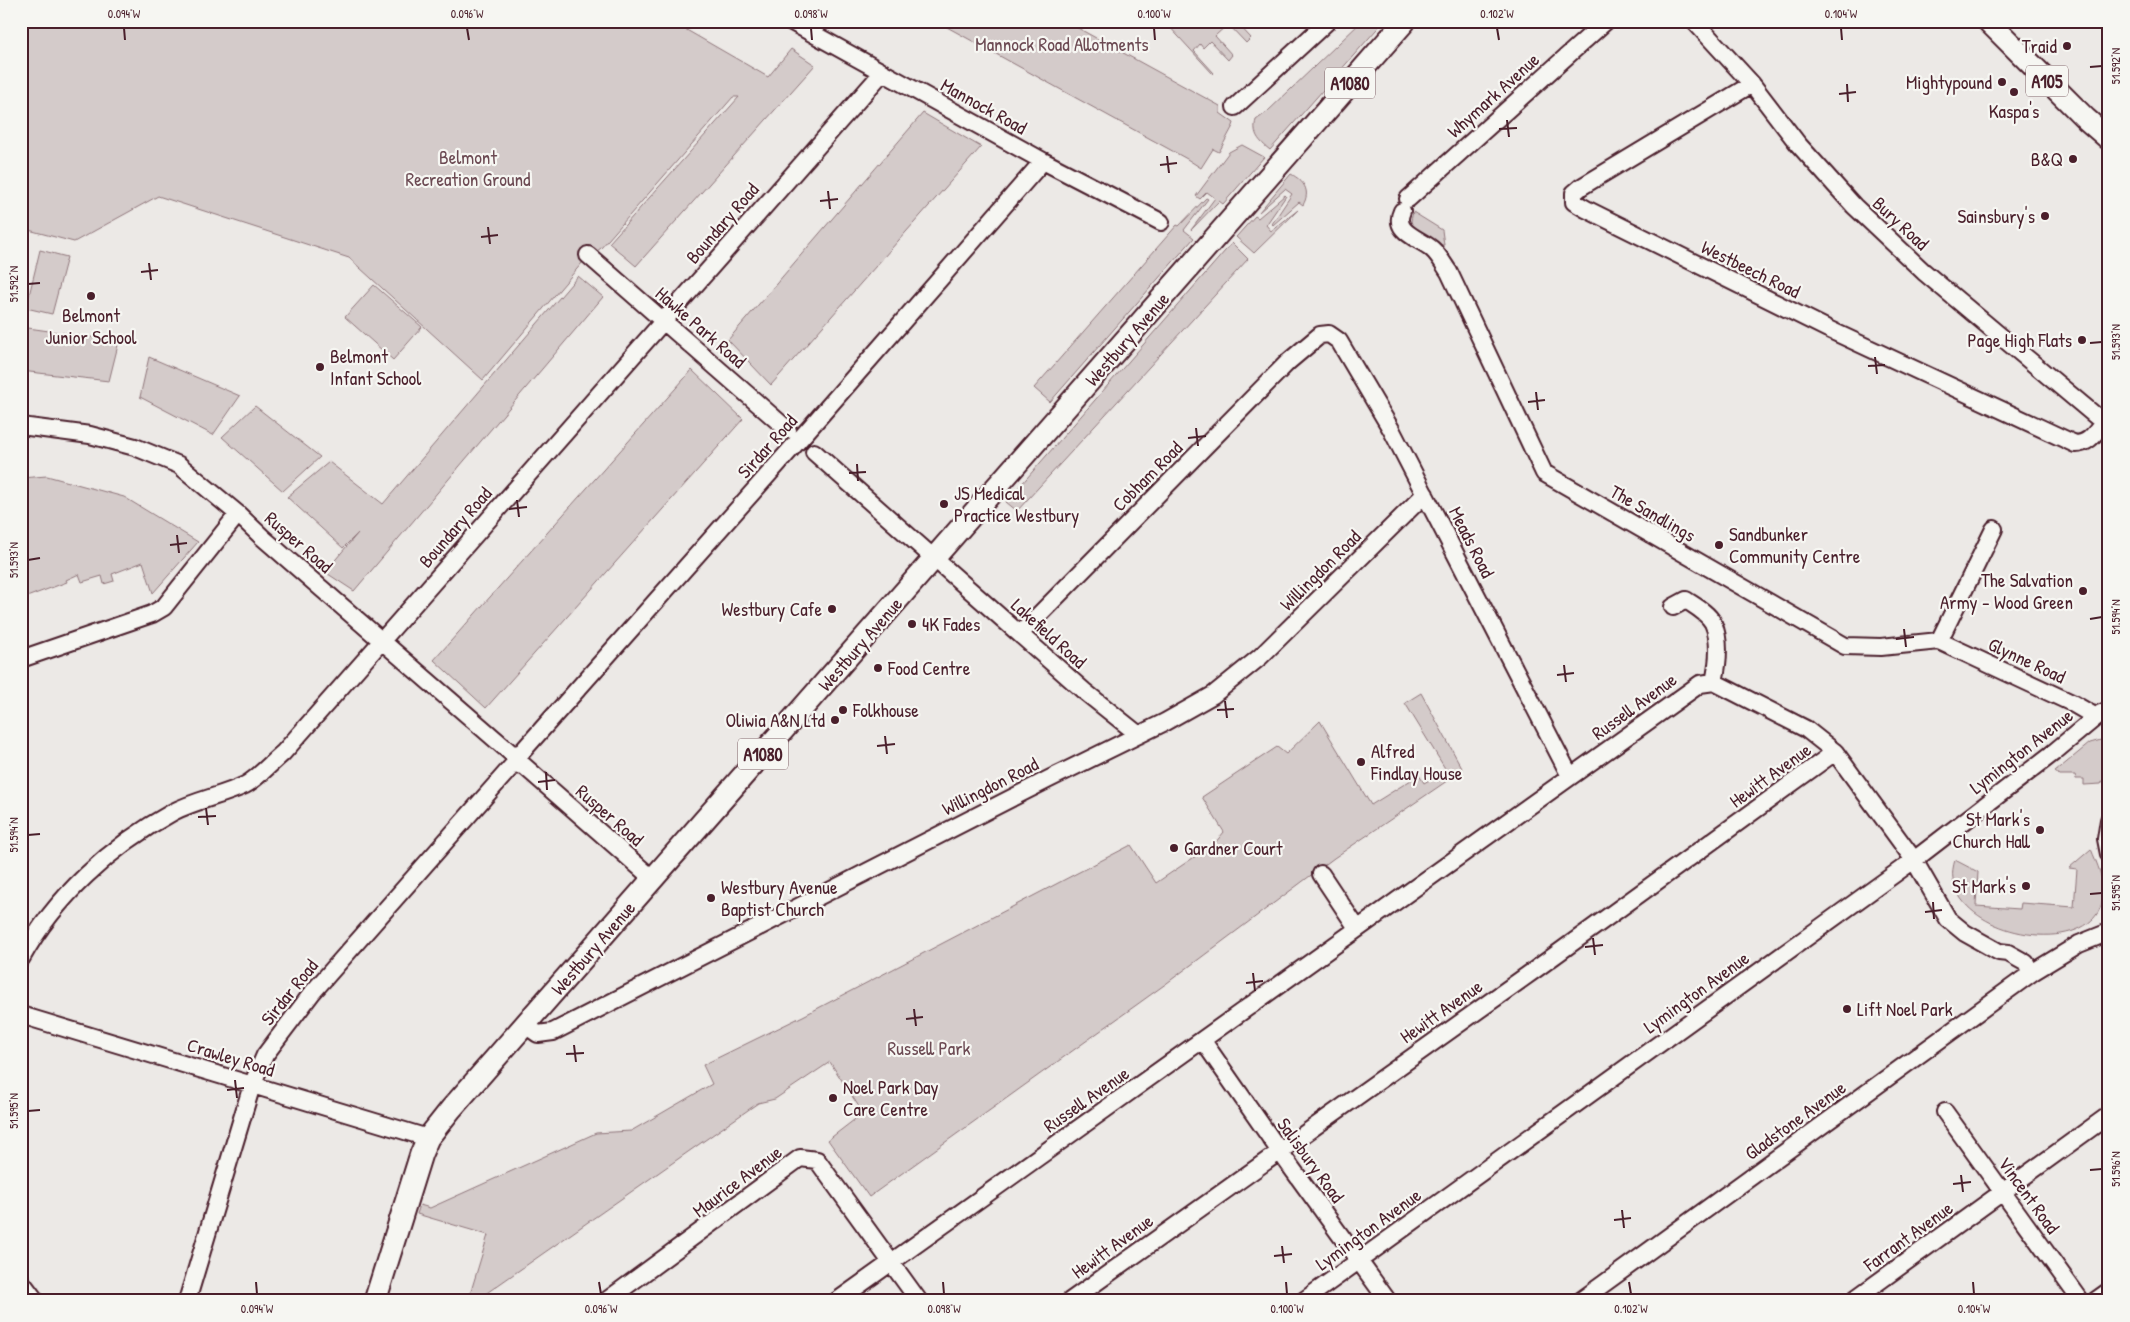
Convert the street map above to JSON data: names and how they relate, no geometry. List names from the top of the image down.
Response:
{
  "streets": {
    "main road": ["A105", "A1080", "Westbury Avenue"],
    "street": [
      "Whymark Avenue",
      "Mannock Road",
      "Boundary Road",
      "Bury Road",
      "Westbeech Road",
      "Hawke Park Road",
      "Sirdar Road",
      "Cobham Road",
      "The Sandlings",
      "Rusper Road",
      "Meads Road",
      "Willingdon Road",
      "Lakefield Road",
      "Glynne Road",
      "Russell Avenue",
      "Lymington Avenue",
      "Hewitt Avenue",
      "Crawley Road",
      "Gladstone Avenue",
      "Salisbury Road",
      "Maurice Avenue",
      "Vincent Road",
      "Farrant Avenue"
    ]
  },
  "crossings": [
    ["Whymark Avenue", "The Sandlings"],
    ["Mannock Road", "Boundary Road"],
    ["Mannock Road", "Sirdar Road"],
    ["Boundary Road", "Hawke Park Road"],
    ["Boundary Road", "Rusper Road"],
    ["Bury Road", "Westbeech Road"],
    ["Westbury Avenue", "Rusper Road"],
    ["Westbury Avenue", "Willingdon Road"],
    ["Westbury Avenue", "Lakefield Road"],
    ["Westbury Avenue", "Crawley Road"],
    ["Sirdar Road", "Rusper Road"],
    ["Sirdar Road", "Crawley Road"],
    ["Cobham Road", "Meads Road"],
    ["Cobham Road", "Lakefield Road"],
    ["The Sandlings", "Glynne Road"],
    ["Meads Road", "Willingdon Road"],
    ["Meads Road", "Russell Avenue"],
    ["Willingdon Road", "Lakefield Road"],
    ["Glynne Road", "Lymington Avenue"],
    ["Russell Avenue", "Salisbury Road"],
    ["Russell Avenue", "Maurice Avenue"],
    ["Lymington Avenue", "Salisbury Road"],
    ["Hewitt Avenue", "Salisbury Road"],
    ["Vincent Road", "Farrant Avenue"]
  ],
  "parks": ["Mannock Road Allotments", "Belmont Recreation Ground", "Russell Park"],
  "places": [
    "Traid",
    "Mightypound",
    "Kaspa's",
    "B&Q",
    "Sainsbury's",
    "Belmont Junior School",
    "Page High Flats",
    "Belmont Infant School",
    "JS Medical Practice Westbury",
    "Sandbunker Community Centre",
    "The Salvation Army - Wood Green",
    "Westbury Cafe",
    "4K Fades",
    "Food Centre",
    "Folkhouse",
    "Oliwia A&N Ltd",
    "Alfred Findlay House",
    "St Mark's Church Hall",
    "Gardner Court",
    "St Mark's",
    "Westbury Avenue Baptist Church",
    "Lift Noel Park",
    "Noel Park Day Care Centre"
  ],
  "coordinates": [
    "0.094°W",
    "0.096°W",
    "0.098°W",
    "0.100°W",
    "0.102°W",
    "0.104°W",
    "51.592°N",
    "51.593°N",
    "51.594°N",
    "51.595°N",
    "51.596°N"
  ]
}
